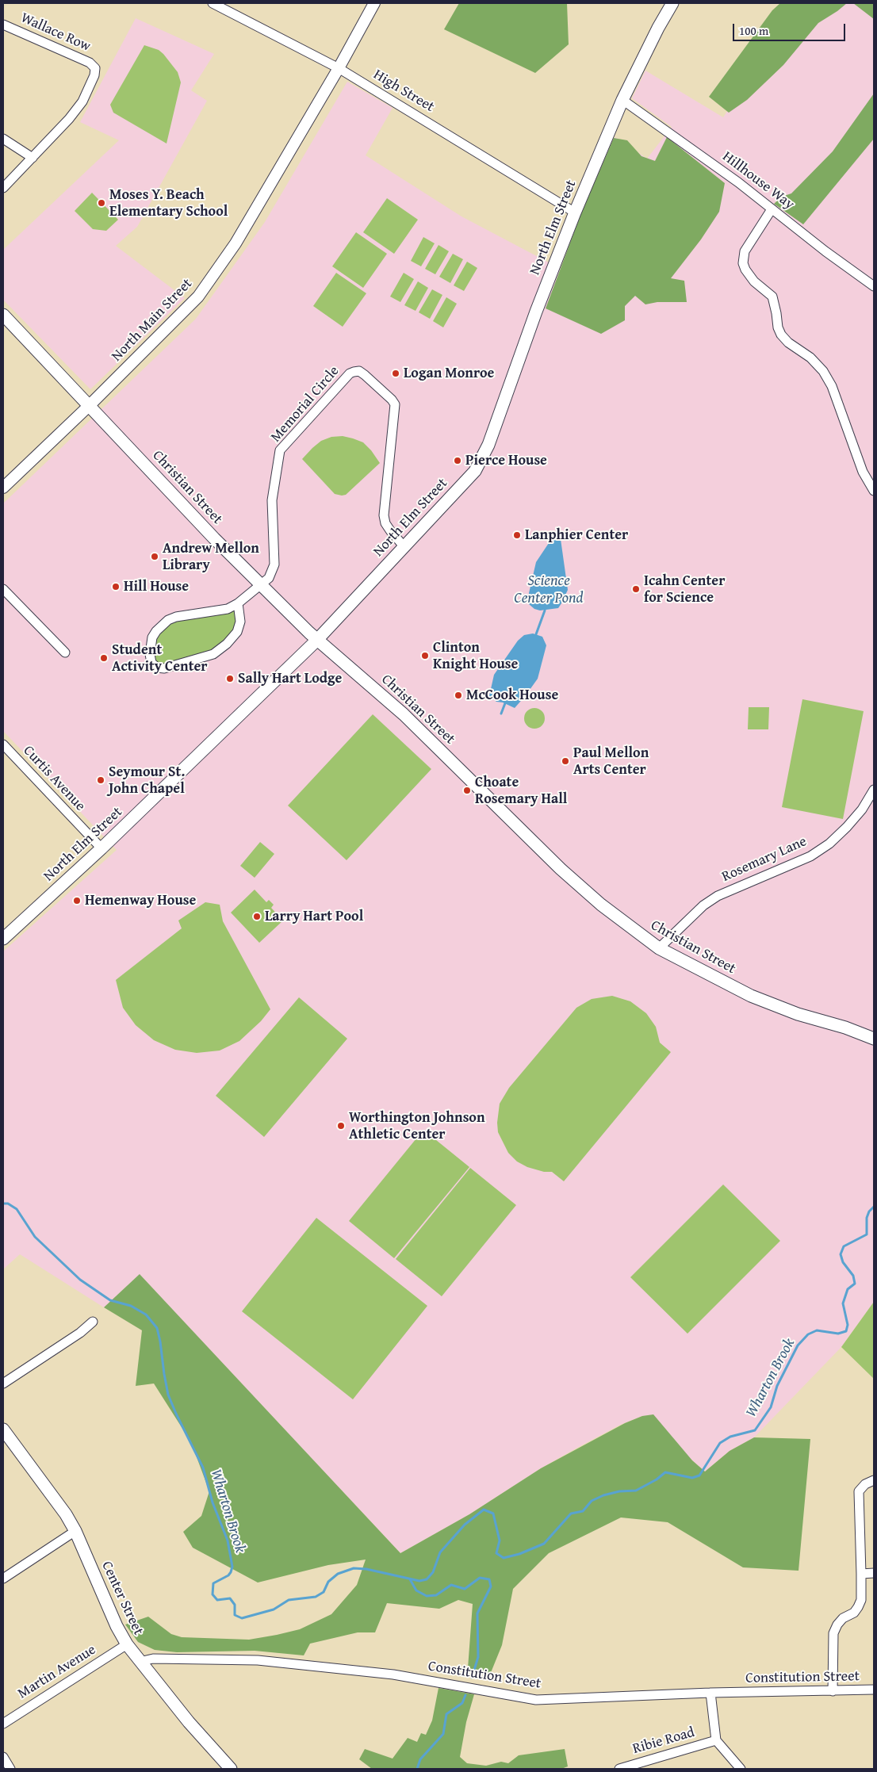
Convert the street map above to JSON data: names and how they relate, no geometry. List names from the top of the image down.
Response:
{
  "streets": {
    "main road": ["North Elm Street", "Christian Street", "Center Street"],
    "street": [
      "Wallace Row",
      "High Street",
      "Hillhouse Way",
      "North Main Street",
      "Memorial Circle",
      "Curtis Avenue",
      "Rosemary Lane",
      "Martin Avenue",
      "Constitution Street",
      "Ribie Road"
    ]
  },
  "crossings": [
    ["High Street", "North Elm Street"],
    ["High Street", "North Main Street"],
    ["Hillhouse Way", "North Elm Street"],
    ["North Elm Street", "Memorial Circle"],
    ["North Elm Street", "Christian Street"],
    ["North Elm Street", "Curtis Avenue"],
    ["North Main Street", "Christian Street"],
    ["Memorial Circle", "Christian Street"],
    ["Christian Street", "Rosemary Lane"],
    ["Center Street", "Martin Avenue"],
    ["Center Street", "Constitution Street"]
  ],
  "water": ["Science Center Pond", "Wharton Brook"],
  "places": [
    "Moses Y. Beach Elementary School",
    "Logan Monroe",
    "Pierce House",
    "Lanphier Center",
    "Andrew Mellon Library",
    "Hill House",
    "Icahn Center for Science",
    "Clinton Knight House",
    "Student Activity Center",
    "Sally Hart Lodge",
    "McCook House",
    "Paul Mellon Arts Center",
    "Seymour St. John Chapel",
    "Choate Rosemary Hall",
    "Hemenway House",
    "Larry Hart Pool",
    "Worthington Johnson Athletic Center"
  ],
  "scale_bar": "100 m"
}
